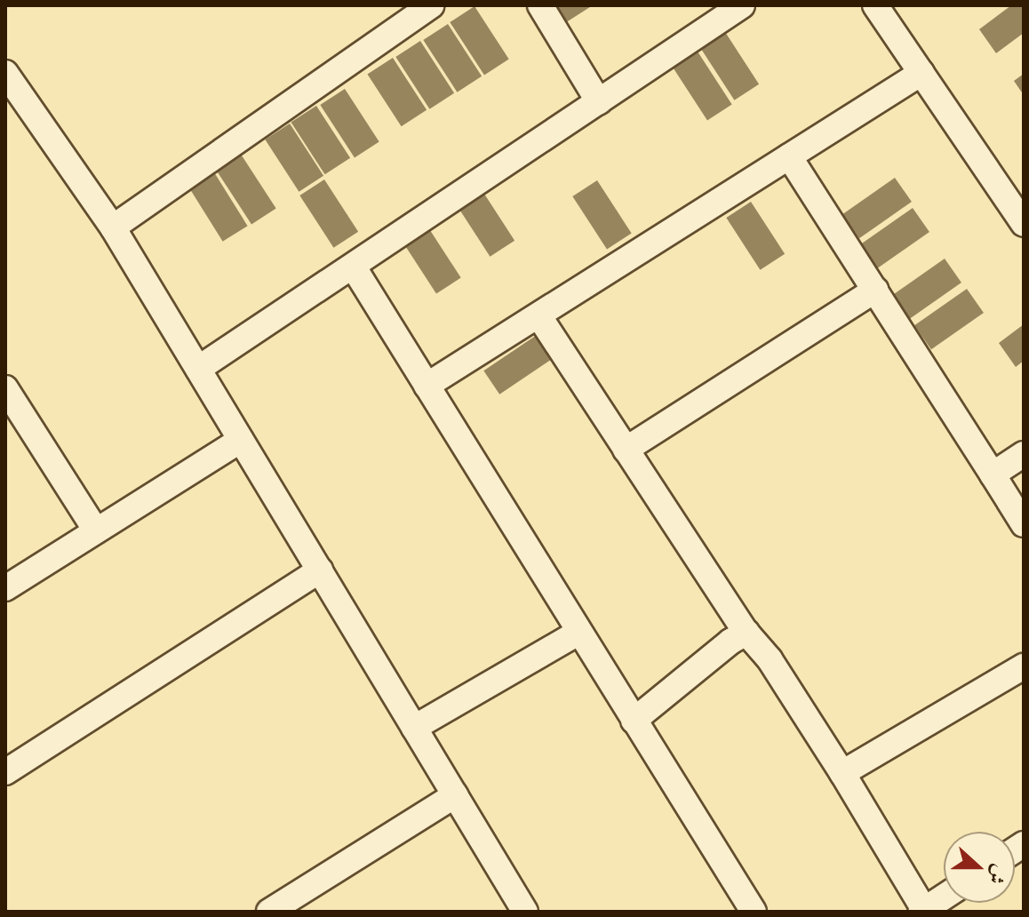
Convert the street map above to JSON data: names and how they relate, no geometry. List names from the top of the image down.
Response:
{
  "north": "right"
}
